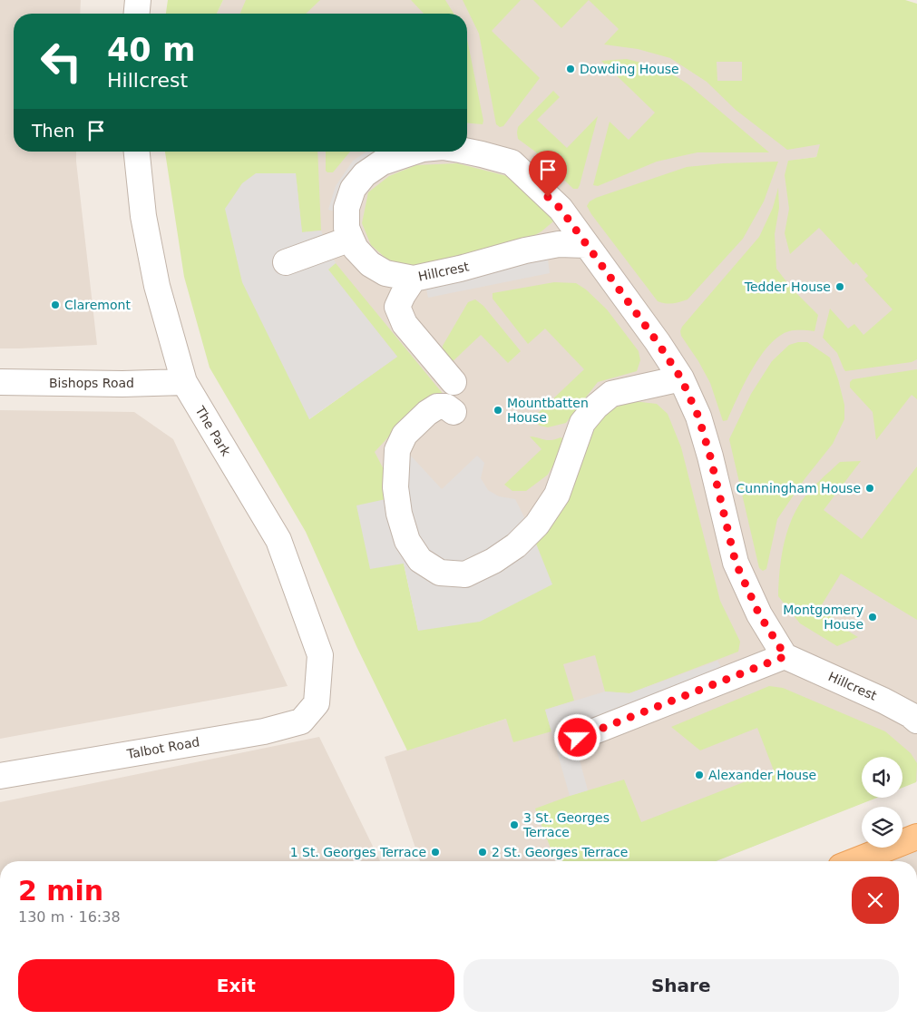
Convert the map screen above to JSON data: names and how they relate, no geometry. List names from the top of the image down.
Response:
{
  "streets": {
    "street": [
      "Hillcrest",
      "Bishops Road",
      "The Park",
      "Talbot Road"
    ]
  },
  "crossings": [
    ["Bishops Road", "The Park"],
    ["The Park", "Talbot Road"]
  ],
  "places": [
    "Dowding House",
    "Tedder House",
    "Claremont",
    "Mountbatten House",
    "Cunningham House",
    "Montgomery House",
    "Alexander House",
    "3 St. Georges Terrace",
    "1 St. Georges Terrace",
    "2 St. Georges Terrace"
  ],
  "page": {
    "turn": ["40 m", "Hillcrest"],
    "then": "Then",
    "heading": ["2 min", "130 m · 16:38"],
    "buttons": ["Exit", "Share"]
  }
}
